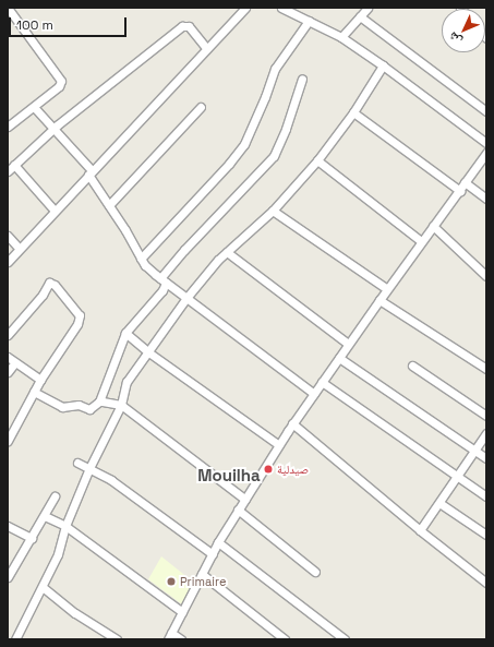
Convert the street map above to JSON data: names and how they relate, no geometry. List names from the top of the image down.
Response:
{
  "districts": ["Mouilha"],
  "places": ["صيدلية", "Primaire"],
  "scale_bar": "100 m",
  "north": "bottom left"
}
